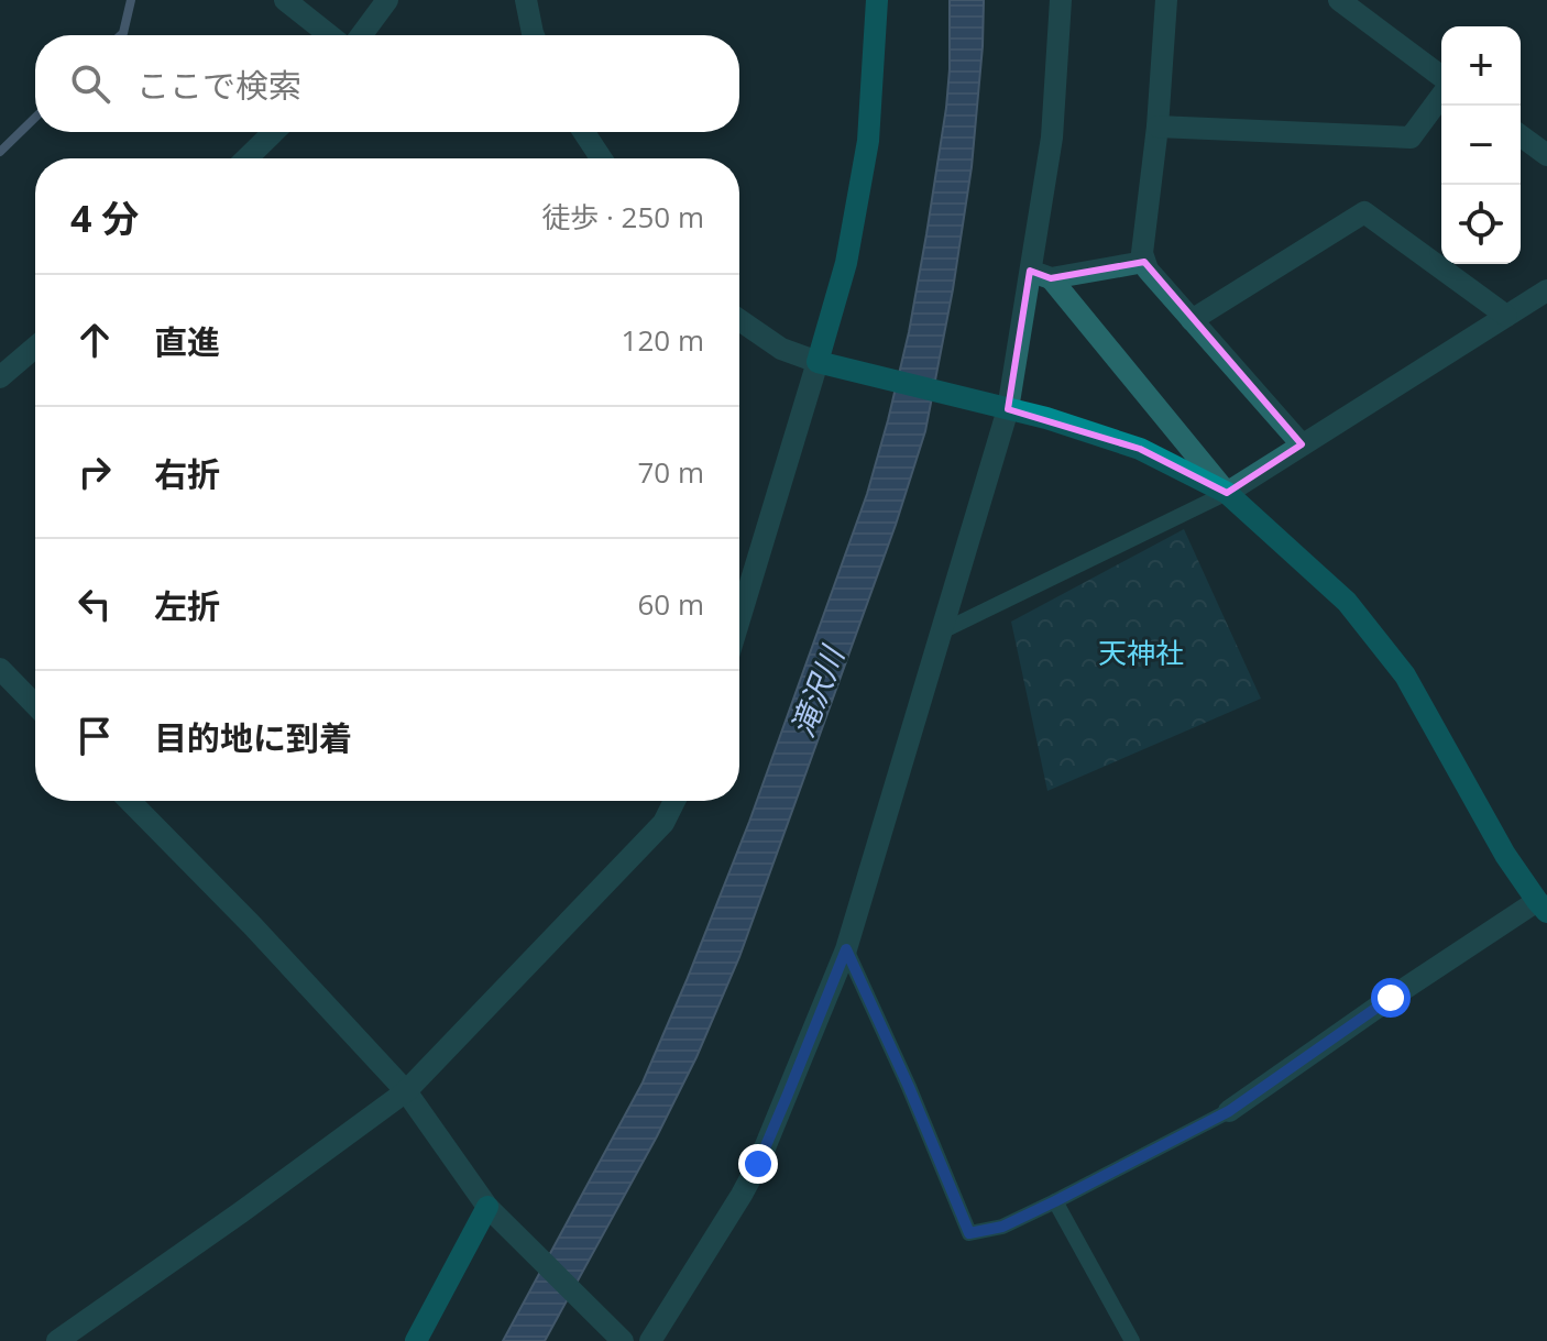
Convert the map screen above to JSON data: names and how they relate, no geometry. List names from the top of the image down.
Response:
{
  "water": ["滝沢川"],
  "parks": ["天神社"],
  "page": {
    "map_buttons": ["+", "−"],
    "search": "ここで検索",
    "heading": ["4 分", "徒歩 · 250 m"],
    "list": [
      ["直進", "120 m"],
      ["右折", "70 m"],
      ["左折", "60 m"],
      "目的地に到着"
    ]
  }
}
